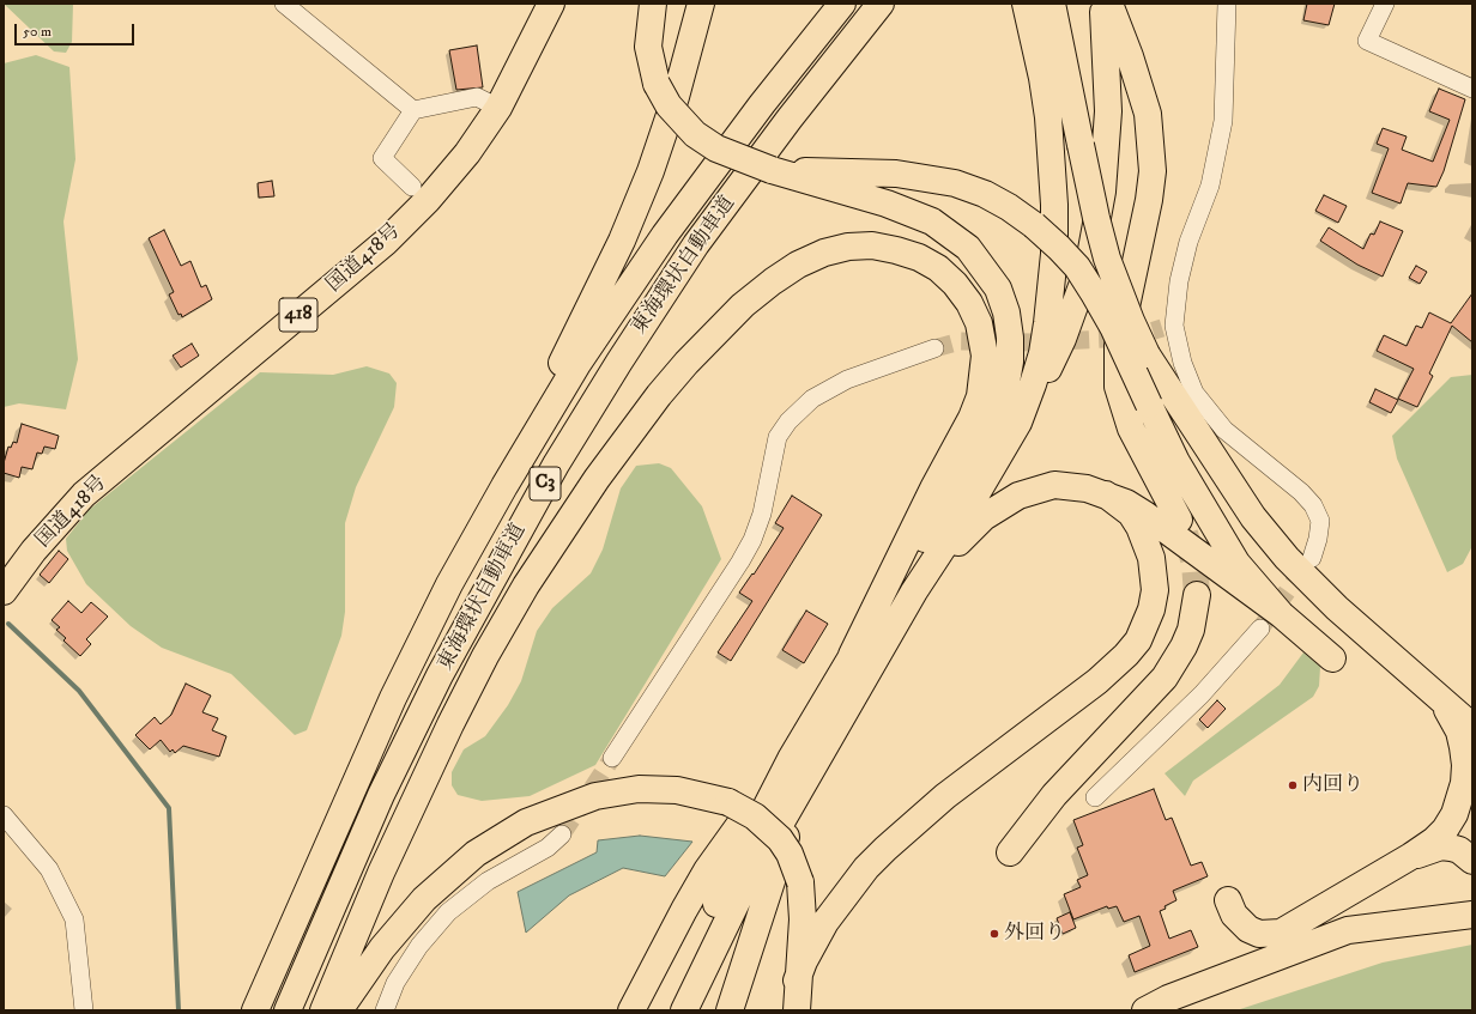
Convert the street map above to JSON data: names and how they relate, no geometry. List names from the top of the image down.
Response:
{
  "streets": {
    "highway": [
      "国道418号",
      "東海環状自動車道",
      "418",
      "C3"
    ]
  },
  "places": ["内回り", "外回り"],
  "scale_bar": "50 m"
}
